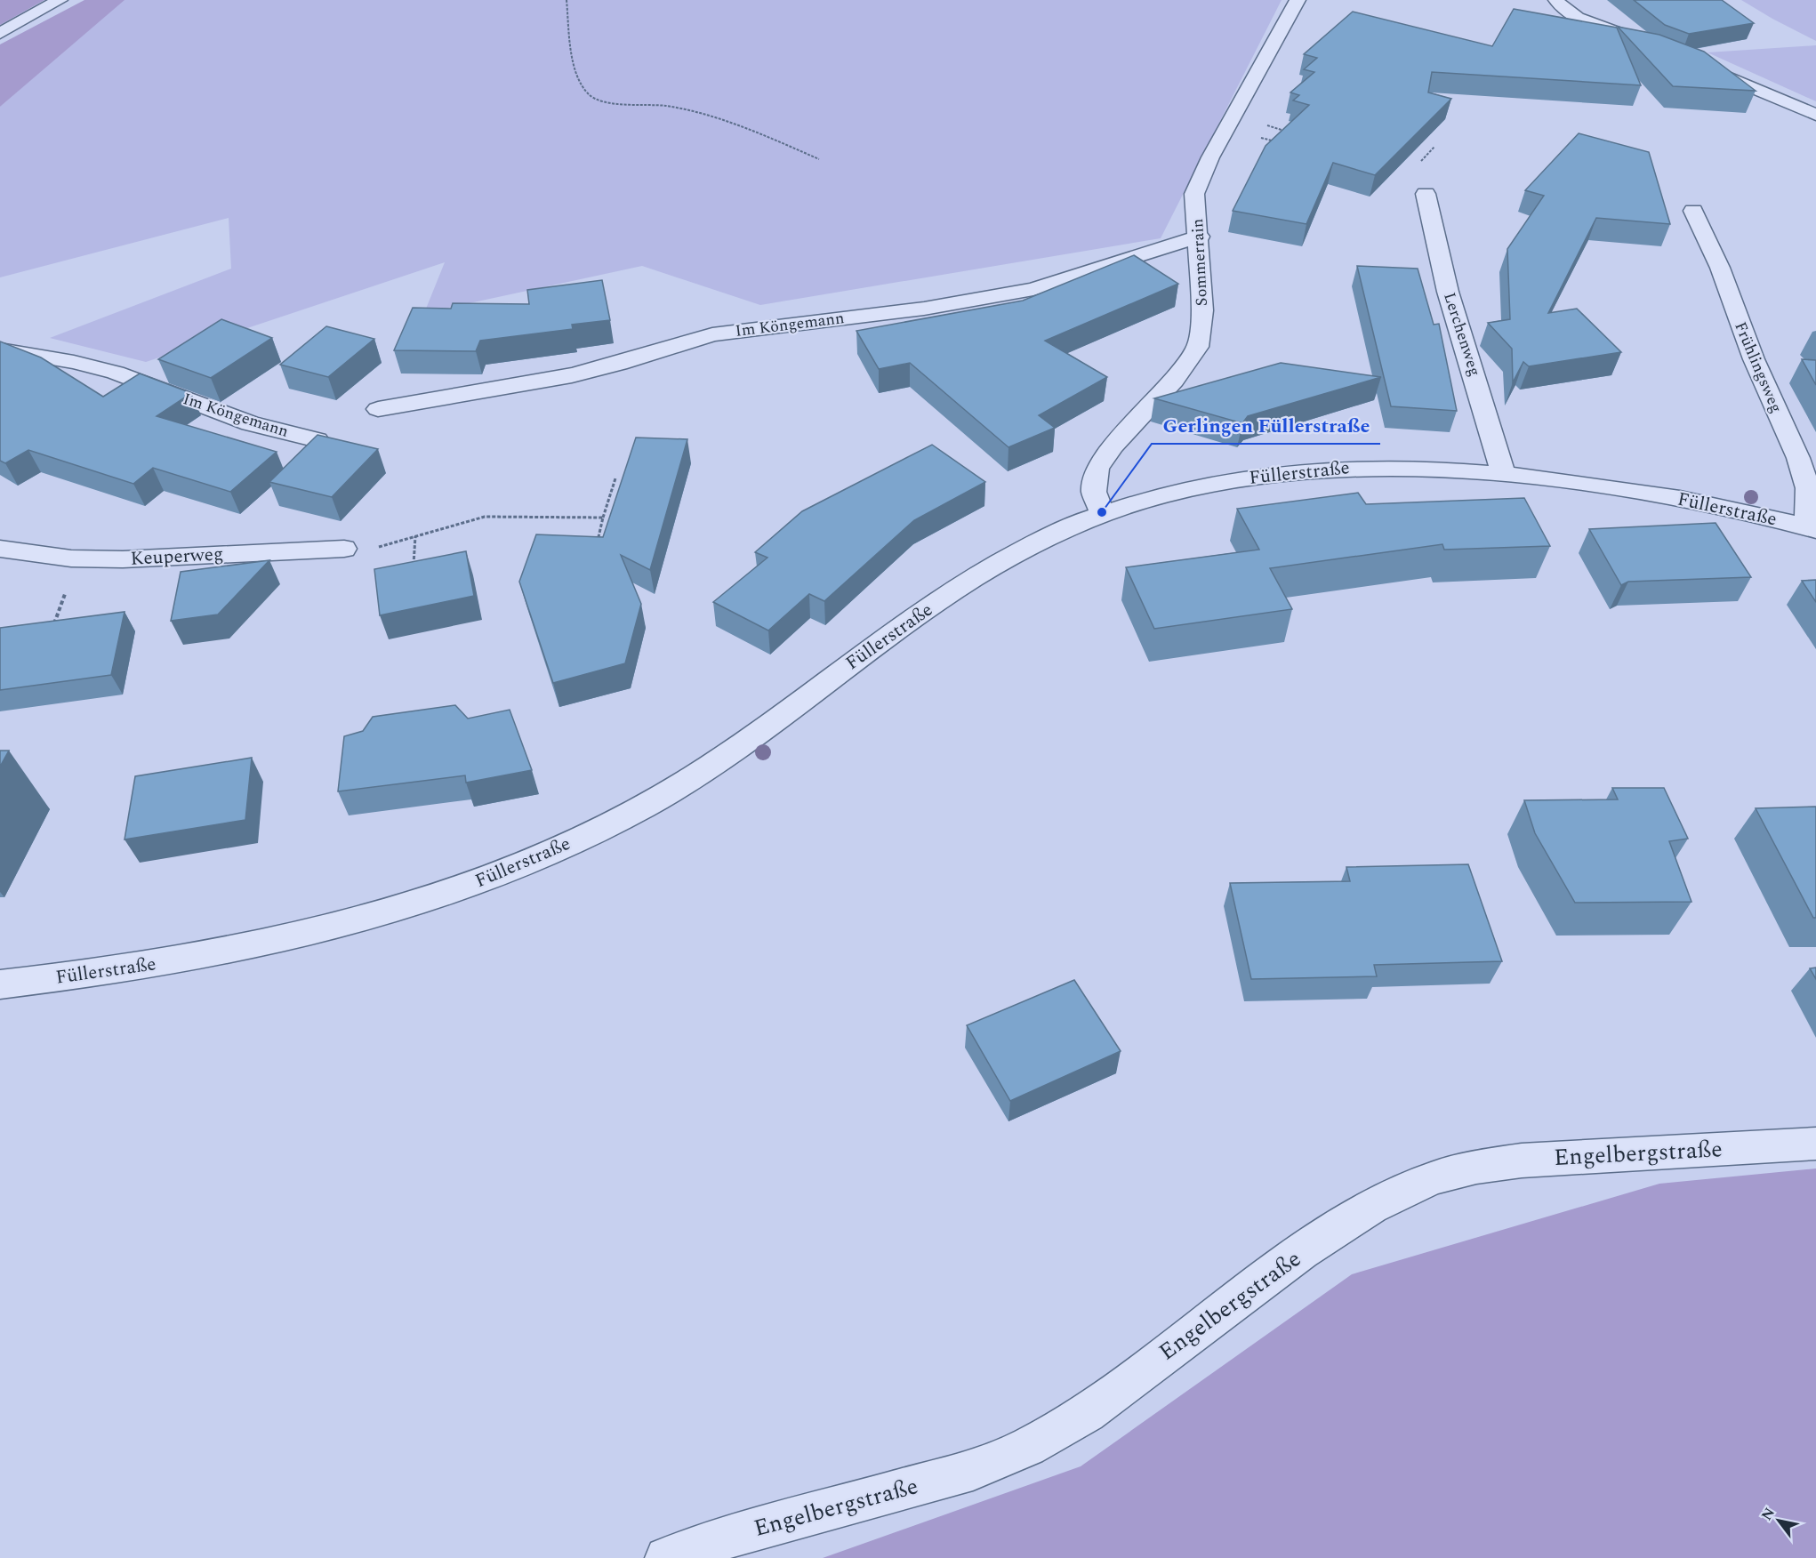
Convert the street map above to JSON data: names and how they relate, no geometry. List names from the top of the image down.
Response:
{
  "streets": {
    "street": [
      "Sommerrain",
      "Im Köngemann",
      "Lerchenweg",
      "Frühlingsweg",
      "Füllerstraße",
      "Keuperweg",
      "Engelbergstraße"
    ]
  },
  "crossings": [
    ["Sommerrain", "Im Köngemann"],
    ["Sommerrain", "Füllerstraße"],
    ["Lerchenweg", "Füllerstraße"],
    ["Frühlingsweg", "Füllerstraße"]
  ],
  "places": ["Gerlingen Füllerstraße"],
  "north": "top left"
}
